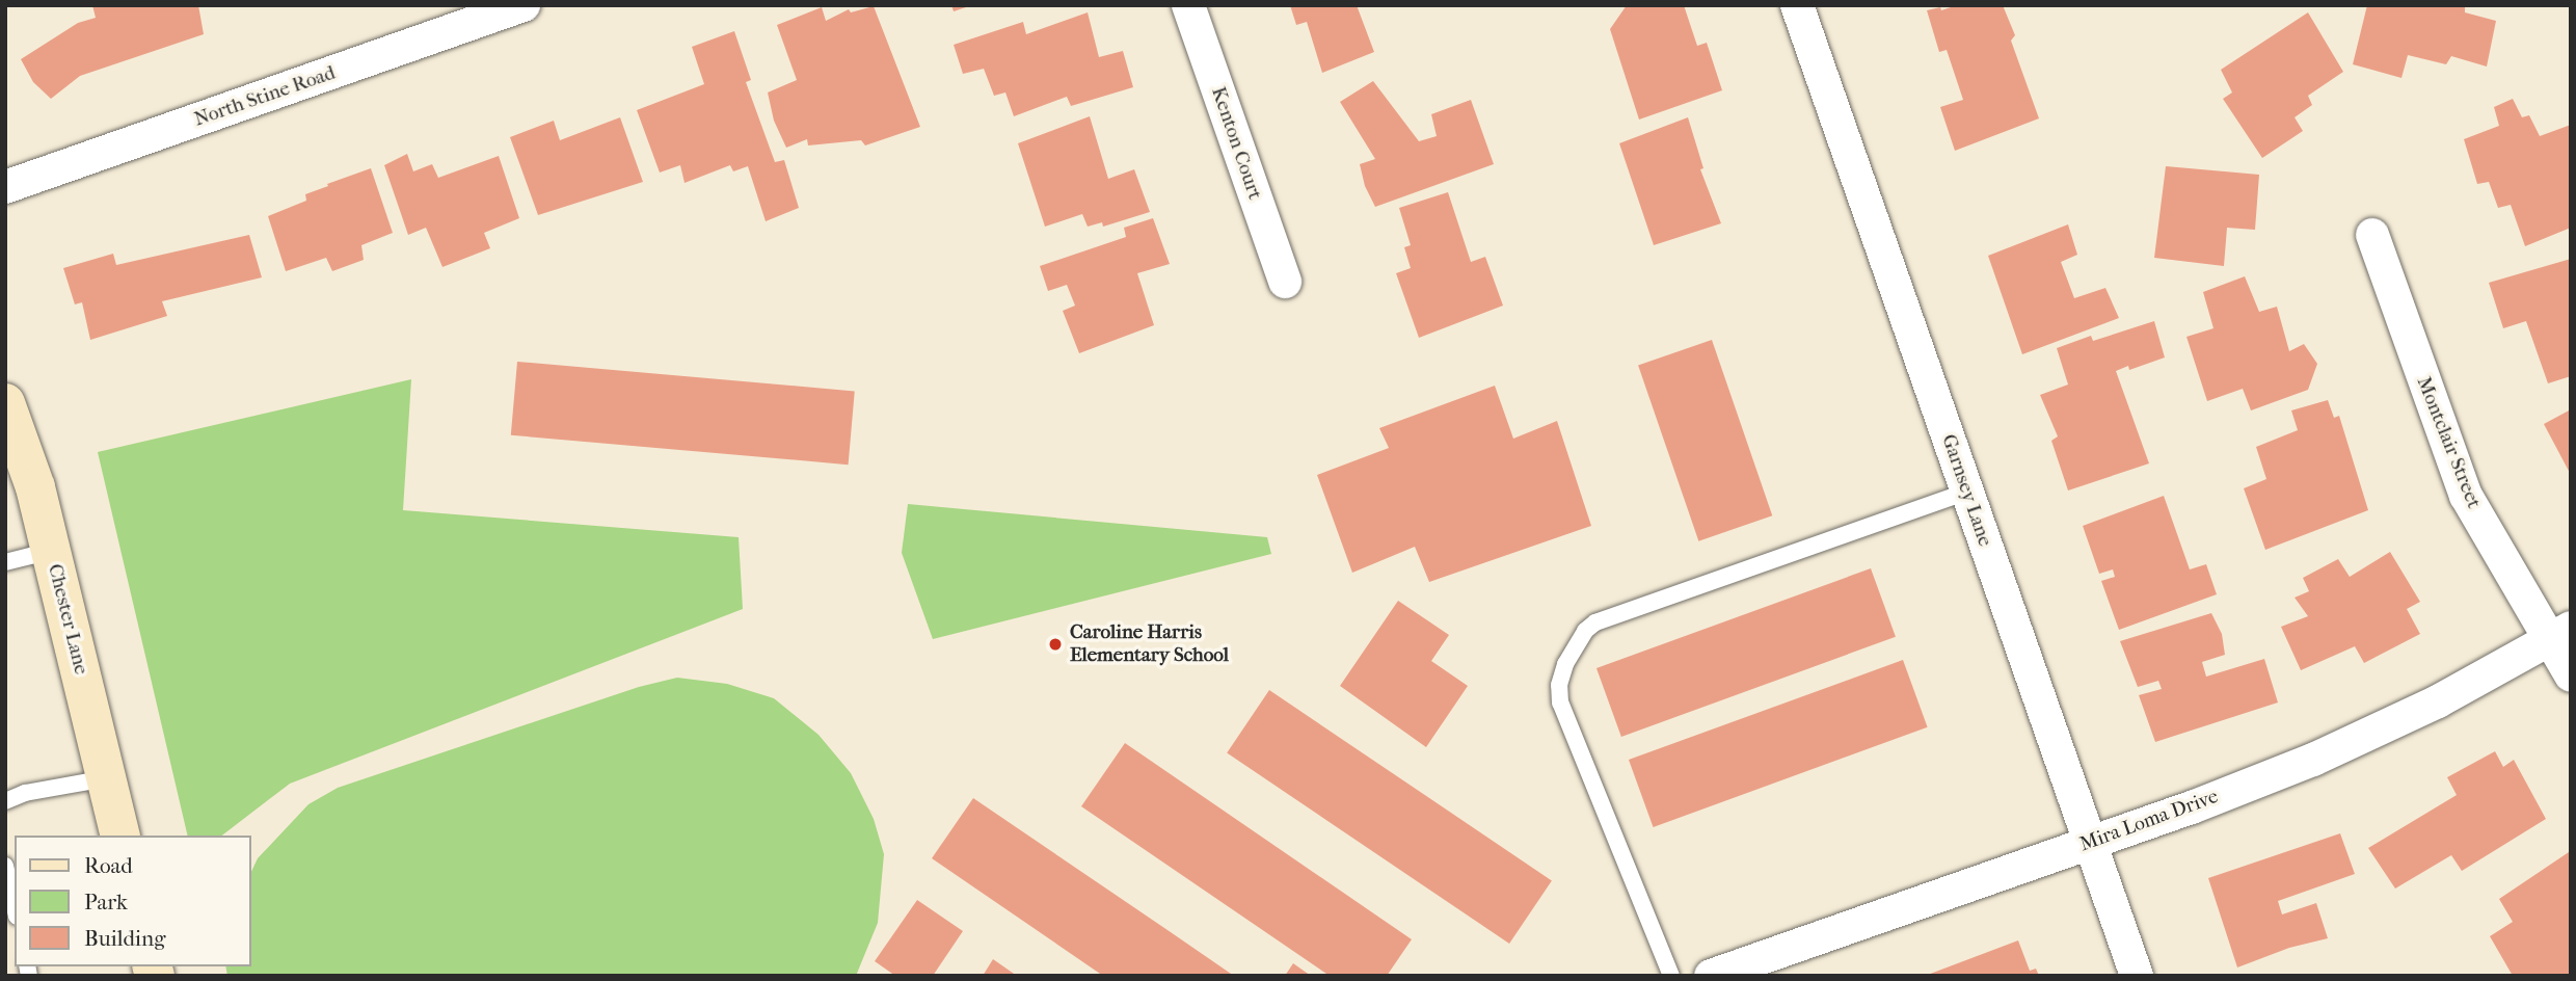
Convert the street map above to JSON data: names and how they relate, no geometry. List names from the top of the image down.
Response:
{
  "streets": {
    "street": [
      "North Stine Road",
      "Kenton Court",
      "Montclair Street",
      "Garnsey Lane",
      "Chester Lane",
      "Mira Loma Drive"
    ]
  },
  "crossings": [
    ["Montclair Street", "Mira Loma Drive"],
    ["Garnsey Lane", "Mira Loma Drive"]
  ],
  "places": ["Caroline Harris Elementary School"],
  "legend": ["Road", "Park", "Building"]
}
